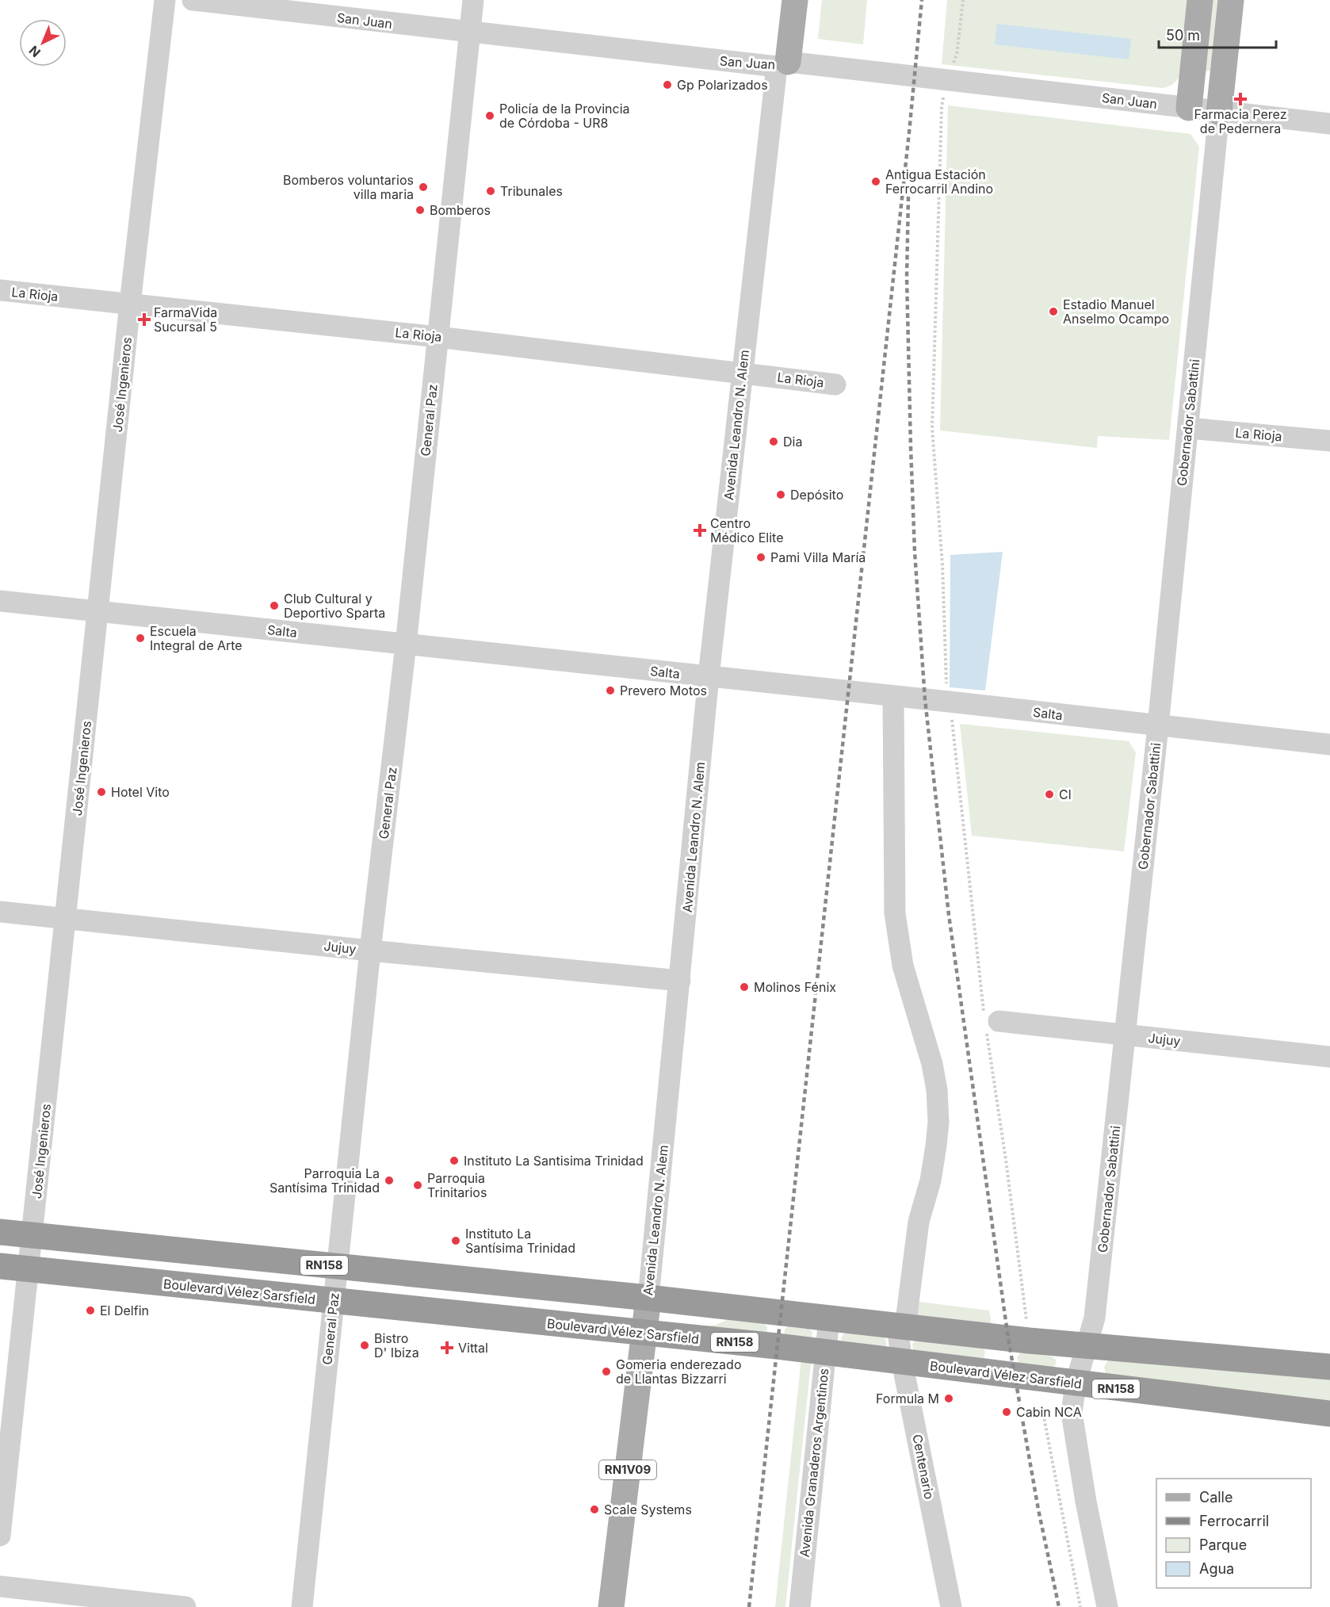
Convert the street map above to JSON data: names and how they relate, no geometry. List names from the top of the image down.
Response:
{
  "streets": {
    "highway": ["RN158", "Boulevard Vélez Sarsfield"],
    "main road": ["Gobernador Sabattini", "Avenida Leandro N. Alem", "RN1V09"],
    "street": [
      "San Juan",
      "La Rioja",
      "José Ingenieros",
      "General Paz",
      "Salta",
      "Jujuy",
      "Avenida Granaderos Argentinos",
      "Centenario"
    ]
  },
  "crossings": [
    ["San Juan", "General Paz"],
    ["San Juan", "Gobernador Sabattini"],
    ["San Juan", "Avenida Leandro N. Alem"],
    ["La Rioja", "José Ingenieros"],
    ["La Rioja", "General Paz"],
    ["La Rioja", "Gobernador Sabattini"],
    ["La Rioja", "Avenida Leandro N. Alem"],
    ["José Ingenieros", "Salta"],
    ["José Ingenieros", "Jujuy"],
    ["José Ingenieros", "RN158"],
    ["José Ingenieros", "Boulevard Vélez Sarsfield"],
    ["General Paz", "Salta"],
    ["General Paz", "Jujuy"],
    ["General Paz", "RN158"],
    ["General Paz", "Boulevard Vélez Sarsfield"],
    ["Gobernador Sabattini", "Salta"],
    ["Gobernador Sabattini", "Jujuy"],
    ["Gobernador Sabattini", "RN158"],
    ["Gobernador Sabattini", "Boulevard Vélez Sarsfield"],
    ["Avenida Leandro N. Alem", "Salta"],
    ["Avenida Leandro N. Alem", "Jujuy"],
    ["Avenida Leandro N. Alem", "RN158"],
    ["Avenida Leandro N. Alem", "Boulevard Vélez Sarsfield"],
    ["Salta", "Centenario"],
    ["RN158", "Avenida Granaderos Argentinos"],
    ["RN158", "Centenario"],
    ["Boulevard Vélez Sarsfield", "Avenida Granaderos Argentinos"],
    ["Boulevard Vélez Sarsfield", "Centenario"]
  ],
  "places": {
    "other": [
      "Gp Polarizados",
      "Policía de la Provincia de Córdoba - UR8",
      "Antigua Estación Ferrocarril Andino",
      "Bomberos voluntarios villa maria",
      "Tribunales",
      "Bomberos",
      "Estadio Manuel Anselmo Ocampo",
      "Dia",
      "Depósito",
      "Pami Villa María",
      "Club Cultural y Deportivo Sparta",
      "Escuela Integral de Arte",
      "Prevero Motos",
      "Hotel Vito",
      "Cl",
      "Molinos Fénix",
      "Instituto La Santisima Trinidad",
      "Parroquia La Santísima Trinidad",
      "Parroquia Trinitarios",
      "Instituto La Santísima Trinidad",
      "El Delfin",
      "Bistro D' Ibiza",
      "Gomeria enderezado de Llantas Bizzarri",
      "Formula M",
      "Cabin NCA",
      "Scale Systems"
    ],
    "health": [
      "Farmacia Perez de Pedernera",
      "FarmaVida Sucursal 5",
      "Centro Médico Elite",
      "Vittal"
    ]
  },
  "legend": [
    "Calle",
    "Ferrocarril",
    "Parque",
    "Agua"
  ],
  "scale_bar": "50 m",
  "north": "bottom left"
}
